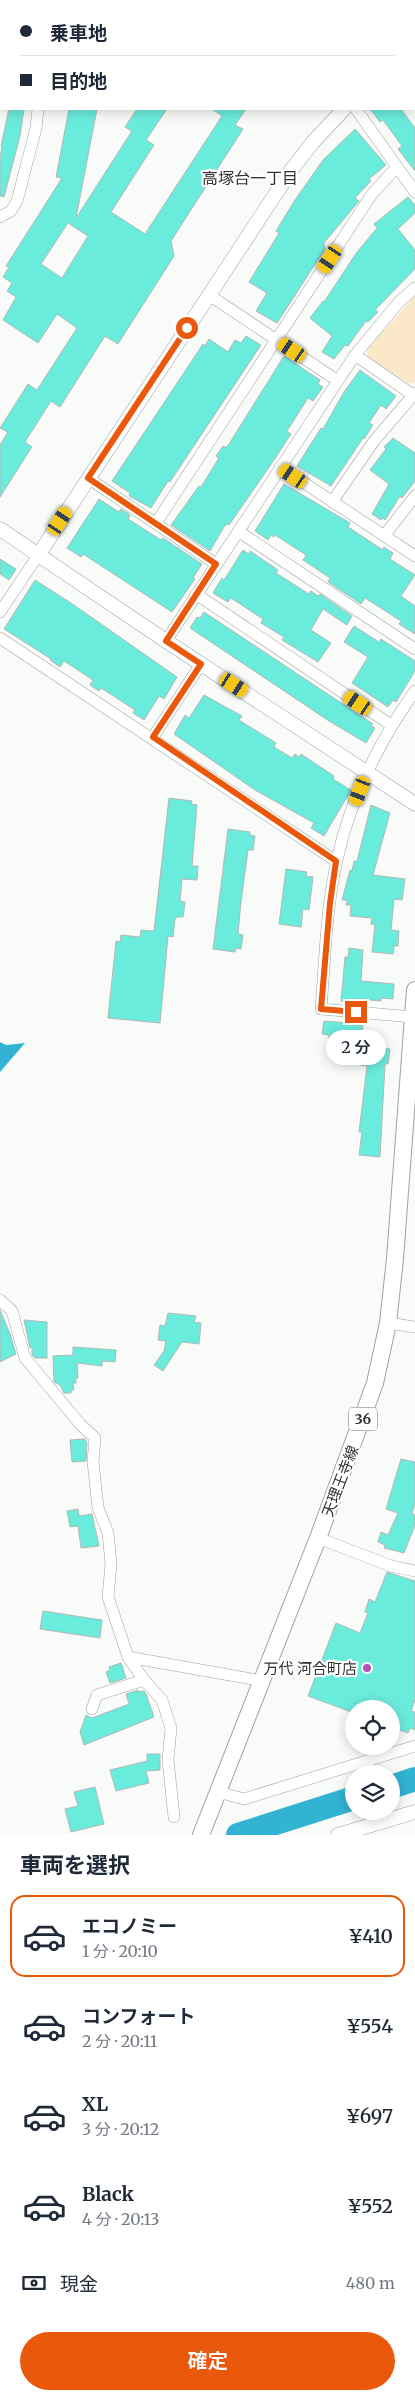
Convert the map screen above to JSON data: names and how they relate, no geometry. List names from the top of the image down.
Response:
{
  "streets": {
    "main road": ["36", "天理王寺線"]
  },
  "districts": ["高塚台一丁目"],
  "places": ["万代 河合町店"],
  "page": {
    "banner": ["乗車地", "目的地"],
    "bubble": "2 分",
    "heading": "車両を選択",
    "list": [
      {
        "name": "エコノミー",
        "note": "1 分 · 20:10",
        "value": "¥410"
      },
      {
        "name": "コンフォート",
        "note": "2 分 · 20:11",
        "value": "¥554"
      },
      {
        "name": "XL",
        "note": "3 分 · 20:12",
        "value": "¥697"
      },
      {
        "name": "Black",
        "note": "4 分 · 20:13",
        "value": "¥552"
      }
    ],
    "pay": ["現金", "480 m"],
    "buttons": "確定"
  }
}
